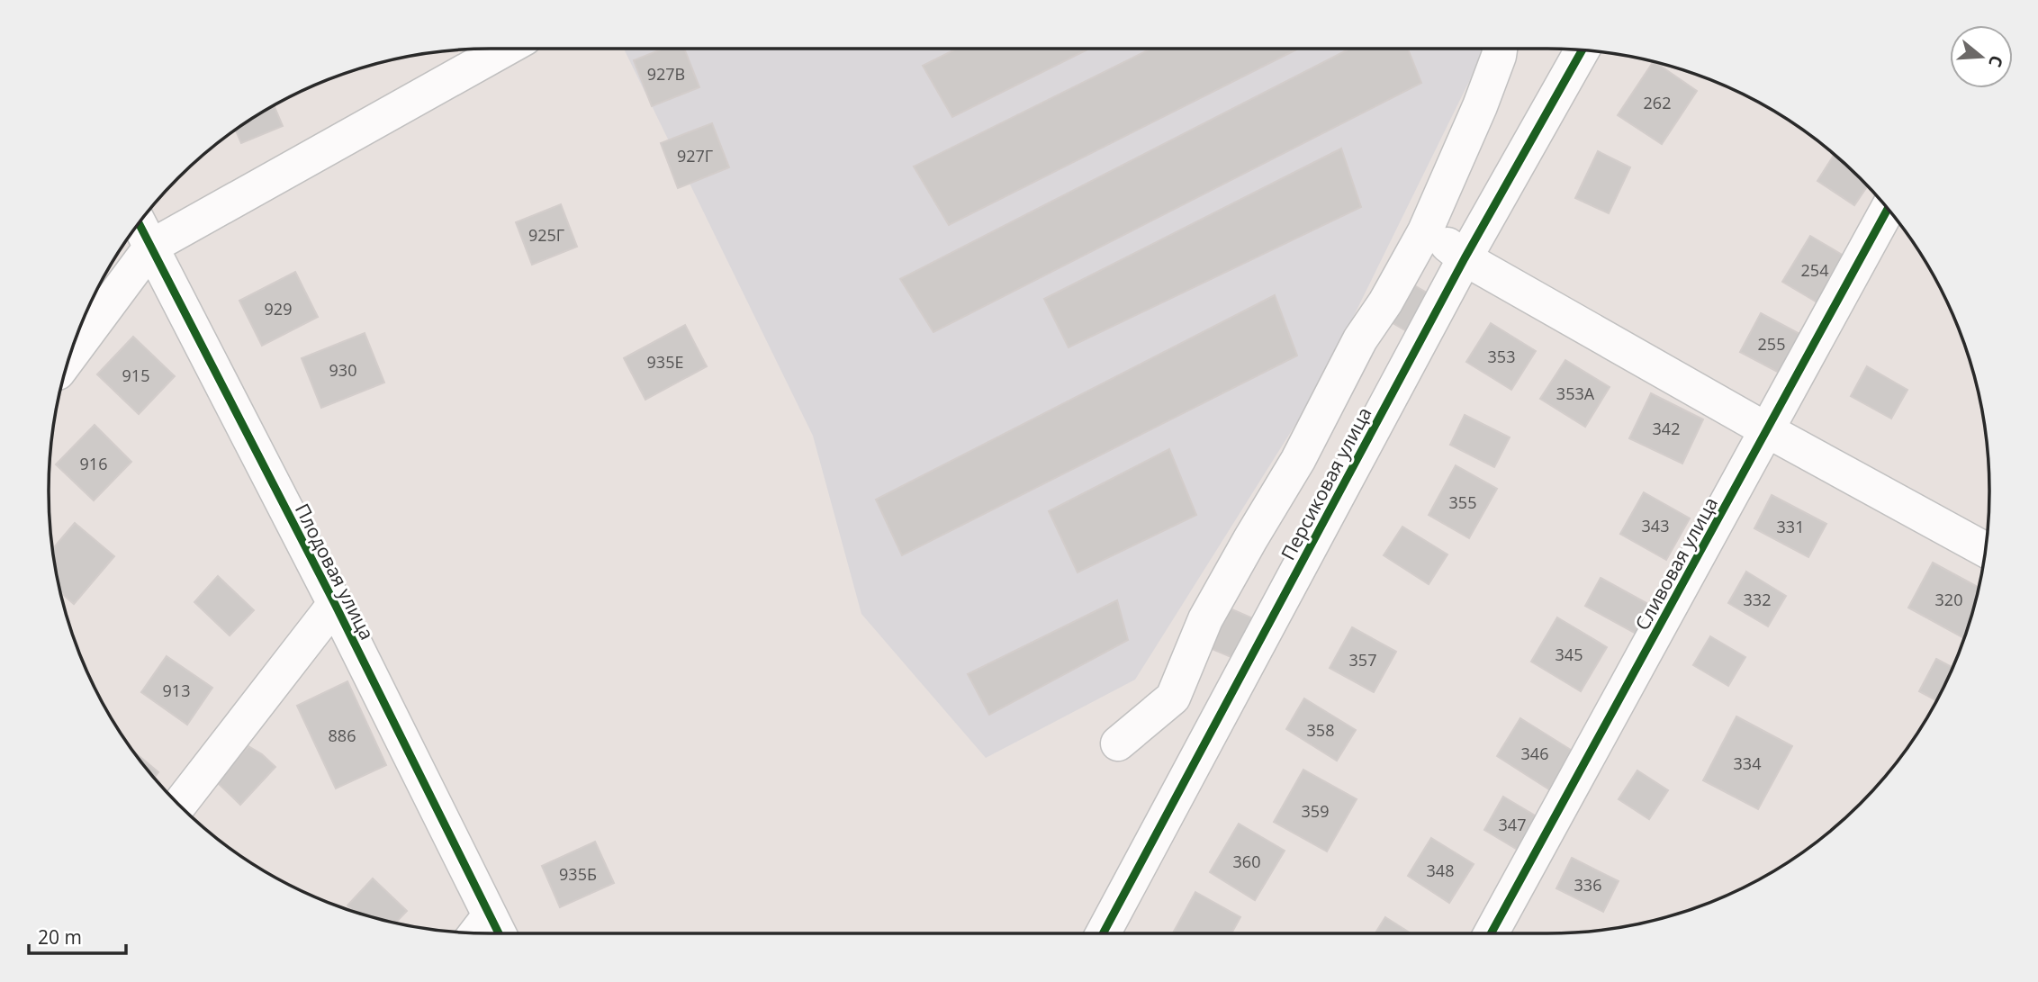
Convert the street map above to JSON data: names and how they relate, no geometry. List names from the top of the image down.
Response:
{
  "streets": {
    "street": ["Персиковая улица", "Сливовая улица", "Плодовая улица"]
  },
  "house_numbers": [
    "927В",
    "262",
    "927Г",
    "925Г",
    "254",
    "929",
    "255",
    "353",
    "935Е",
    "930",
    "915",
    "353А",
    "342",
    "916",
    "355",
    "343",
    "331",
    "332",
    "320",
    "345",
    "357",
    "913",
    "358",
    "886",
    "346",
    "334",
    "359",
    "347",
    "360",
    "348",
    "935Б",
    "336"
  ],
  "scale_bar": "20 m",
  "north": "right"
}
